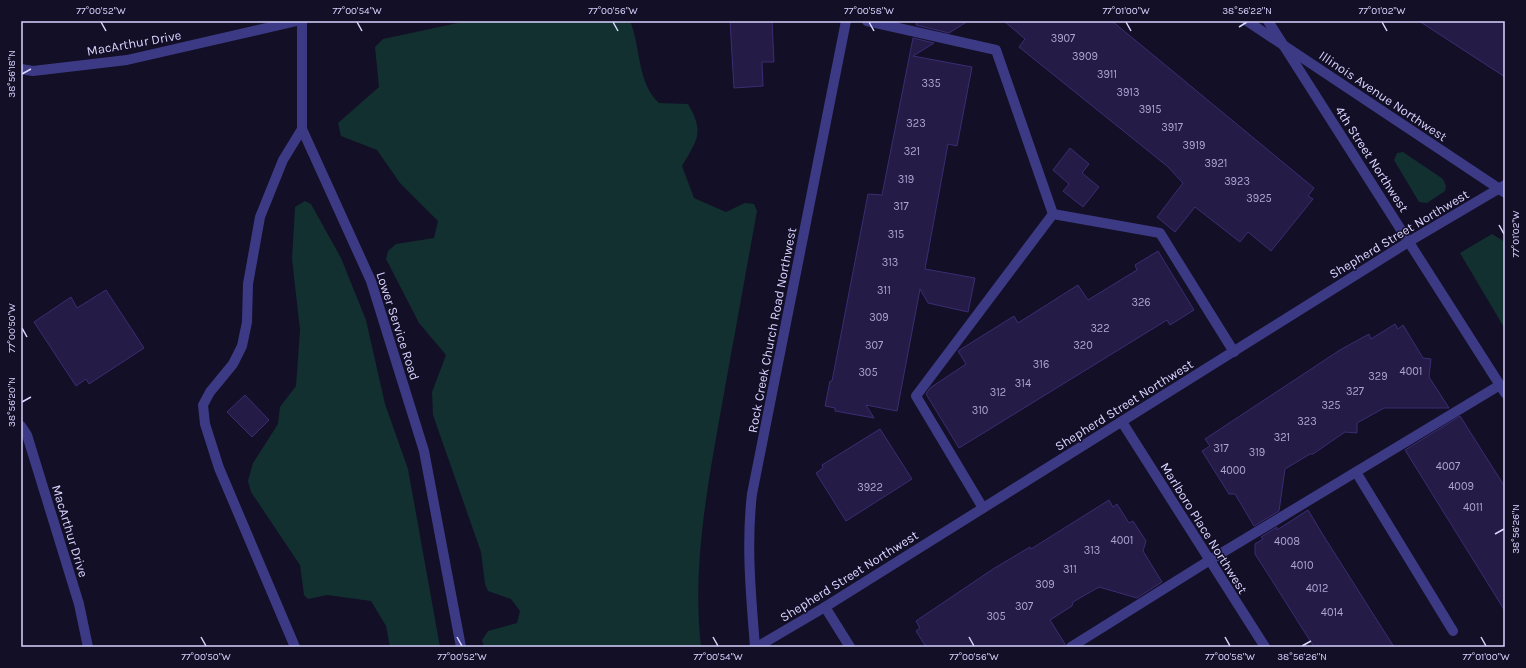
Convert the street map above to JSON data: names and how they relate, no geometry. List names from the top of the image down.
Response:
{
  "streets": {
    "street": [
      "MacArthur Drive",
      "Illinois Avenue Northwest",
      "4th Street Northwest",
      "Shepherd Street Northwest",
      "Lower Service Road",
      "Rock Creek Church Road Northwest",
      "Marlboro Place Northwest"
    ]
  },
  "crossings": [
    ["Illinois Avenue Northwest", "4th Street Northwest"],
    ["Illinois Avenue Northwest", "Shepherd Street Northwest"],
    ["4th Street Northwest", "Shepherd Street Northwest"],
    ["Shepherd Street Northwest", "Rock Creek Church Road Northwest"],
    ["Shepherd Street Northwest", "Marlboro Place Northwest"]
  ],
  "house_numbers": [
    "3907",
    "3909",
    "3911",
    "335",
    "3913",
    "3915",
    "323",
    "3917",
    "3919",
    "321",
    "3921",
    "319",
    "3923",
    "3925",
    "317",
    "315",
    "313",
    "311",
    "326",
    "309",
    "322",
    "307",
    "320",
    "316",
    "4001",
    "305",
    "329",
    "314",
    "327",
    "312",
    "325",
    "310",
    "323",
    "321",
    "317",
    "319",
    "4007",
    "4000",
    "4009",
    "3922",
    "4011",
    "4001",
    "4008",
    "313",
    "4010",
    "311",
    "309",
    "4012",
    "307",
    "4014",
    "305"
  ],
  "coordinates": [
    "77°00'52\"W",
    "77°00'54\"W",
    "77°00'56\"W",
    "77°00'58\"W",
    "77°01'00\"W",
    "38°56'22\"N",
    "77°01'02\"W",
    "38°56'18\"N",
    "77°00'50\"W",
    "38°56'20\"N",
    "38°56'26\"N"
  ]
}
